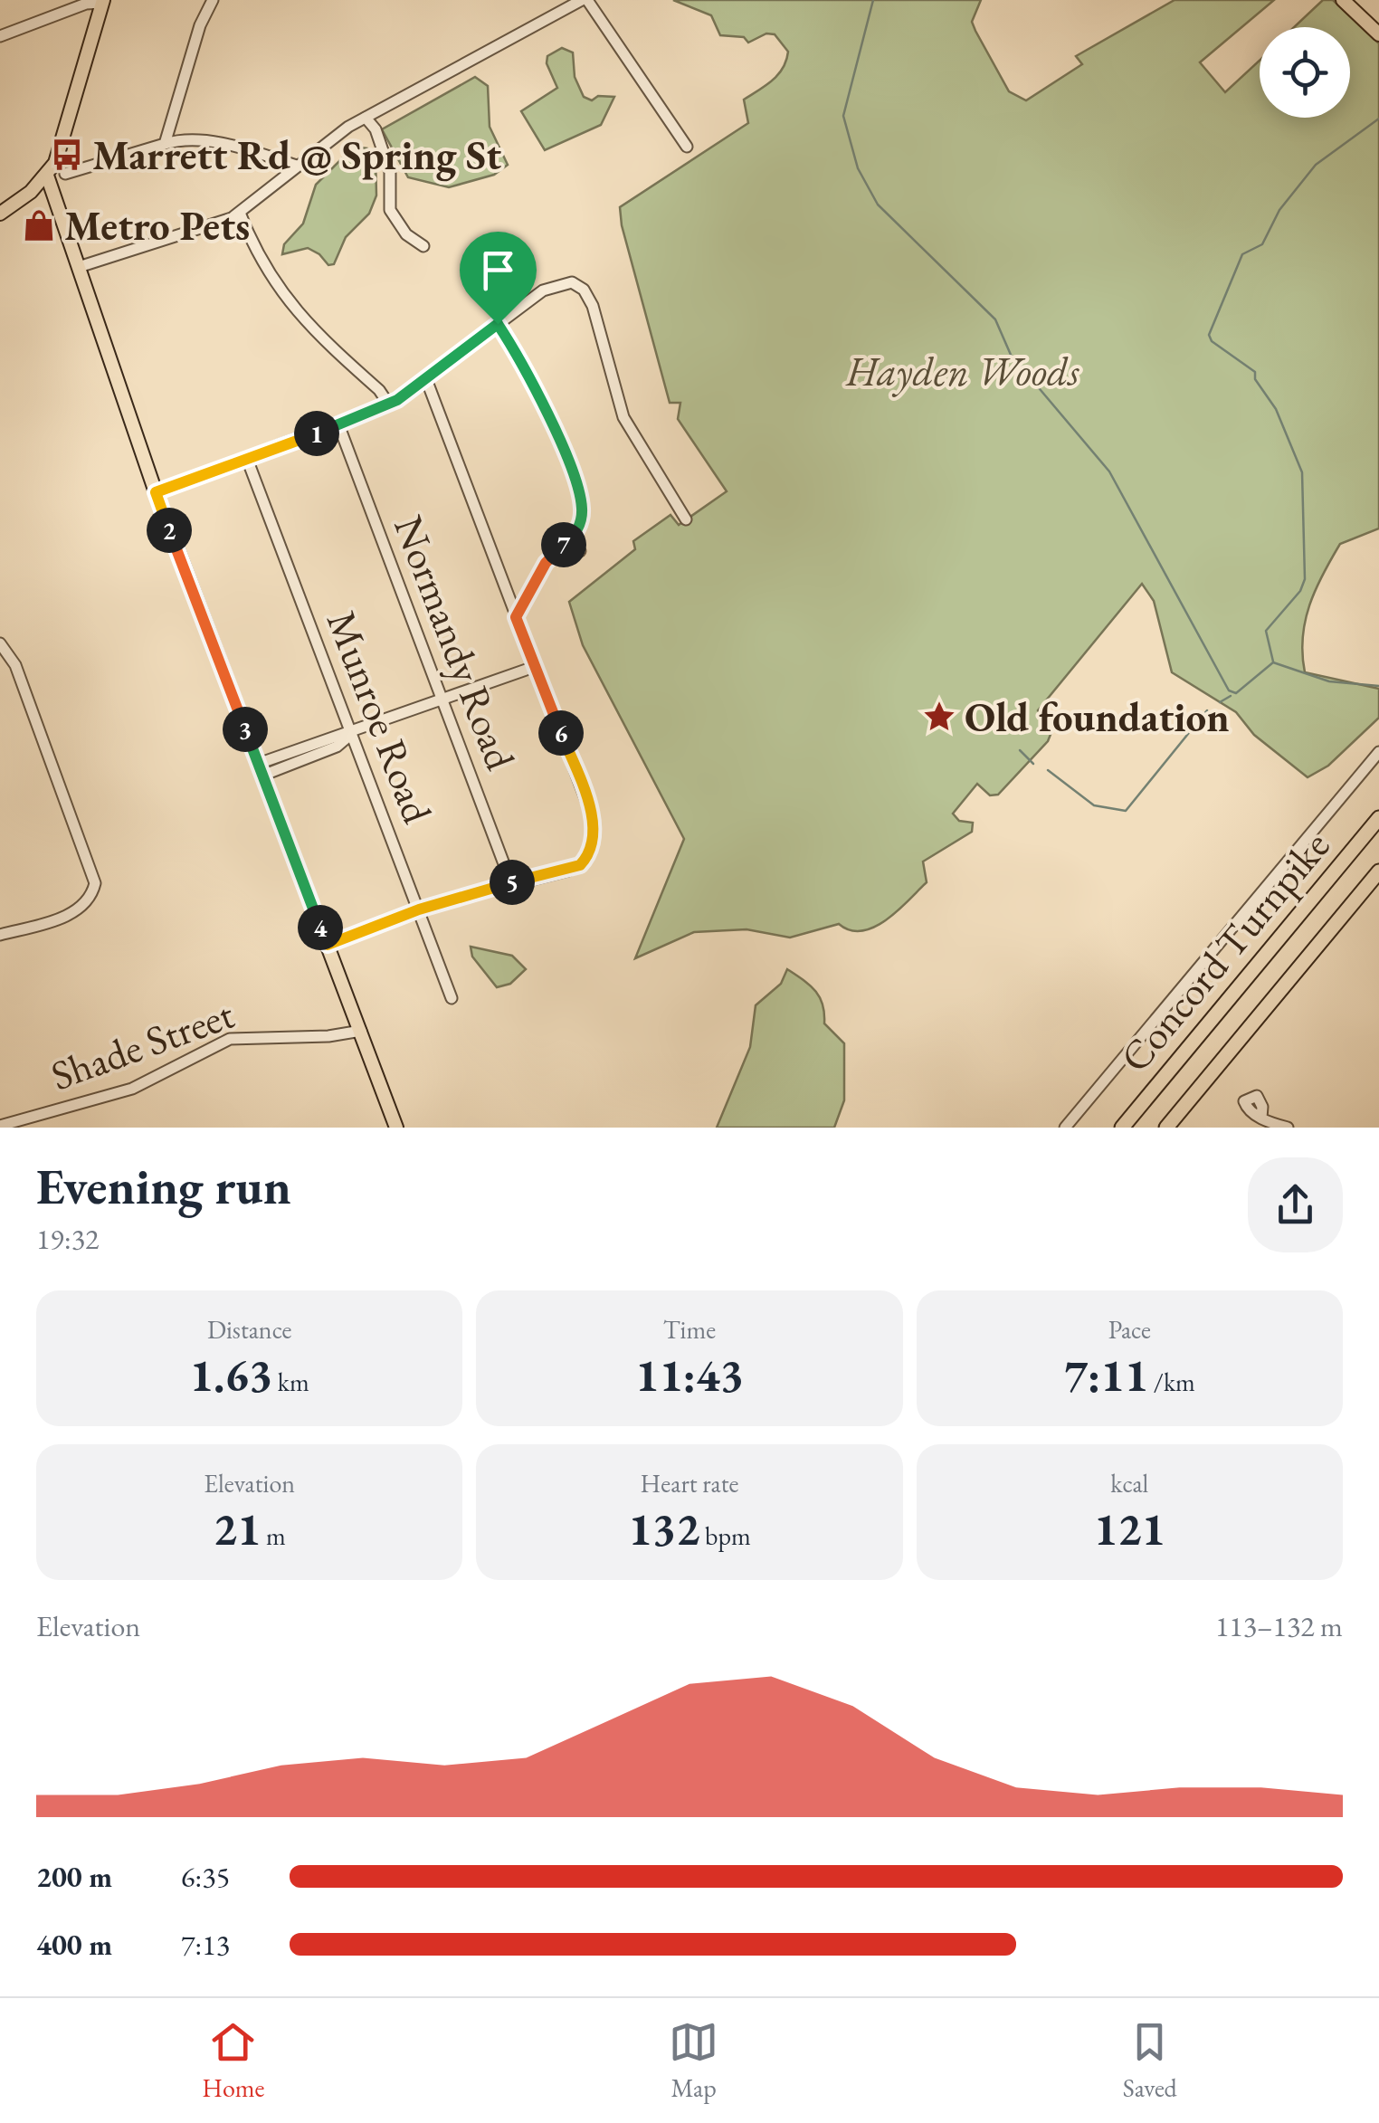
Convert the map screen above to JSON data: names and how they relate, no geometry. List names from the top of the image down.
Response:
{
  "streets": {
    "highway": ["Concord Turnpike"],
    "street": ["Normandy Road", "Munroe Road", "Shade Street"]
  },
  "parks": ["Hayden Woods"],
  "places": {
    "bus stop": ["Marrett Rd @ Spring St"],
    "shop": ["Metro Pets"],
    "place": ["Old foundation"]
  },
  "page": {
    "pins": [
      "1",
      "2",
      "7",
      "3",
      "6",
      "5",
      "4"
    ],
    "heading": ["Evening run", "19:32"],
    "stats": [
      ["Distance", "1.63 km"],
      ["Time", "11:43"],
      ["Pace", "7:11 /km"],
      ["Elevation", "21 m"],
      ["Heart rate", "132 bpm"],
      ["kcal", "121"]
    ],
    "chart": ["Elevation", "113–132 m"],
    "list": [
      {
        "name": "200 m",
        "note": "6:35"
      },
      {
        "name": "400 m",
        "note": "7:13"
      }
    ],
    "tabs": ["Home", "Map", "Saved"]
  }
}
